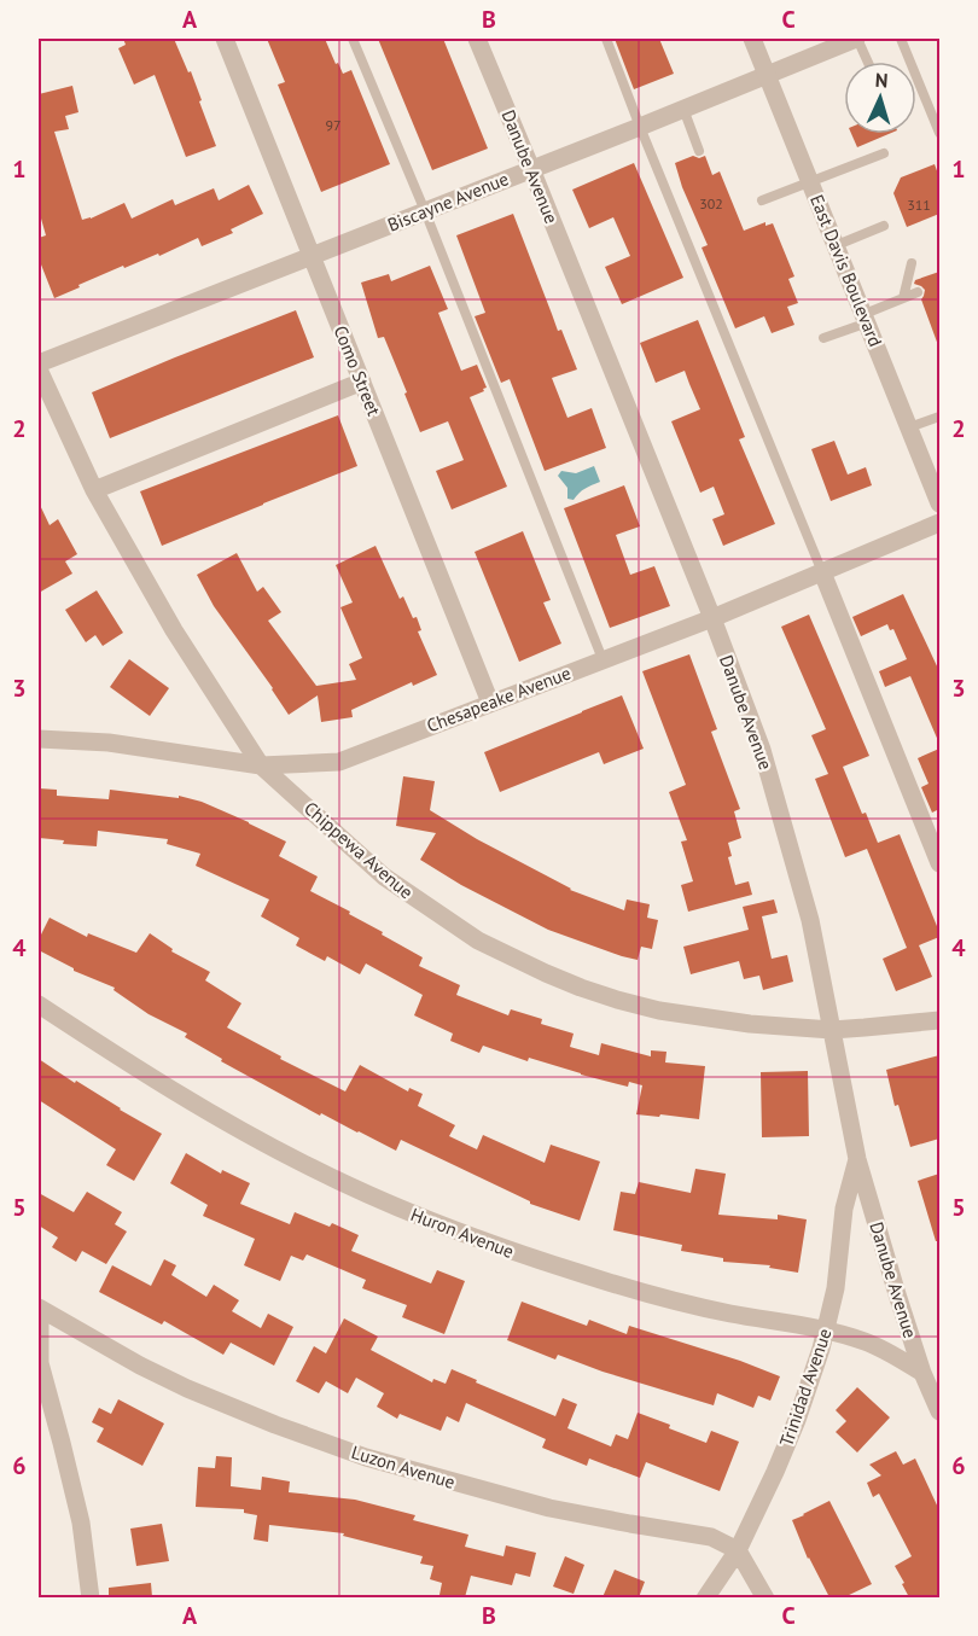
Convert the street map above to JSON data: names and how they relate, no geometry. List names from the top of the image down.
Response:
{
  "streets": {
    "street": [
      "Danube Avenue",
      "Biscayne Avenue",
      "East Davis Boulevard",
      "Como Street",
      "Chesapeake Avenue",
      "Chippewa Avenue",
      "Huron Avenue",
      "Trinidad Avenue",
      "Luzon Avenue"
    ]
  },
  "crossings": [
    ["Danube Avenue", "Biscayne Avenue"],
    ["Danube Avenue", "Chesapeake Avenue"],
    ["Danube Avenue", "Chippewa Avenue"],
    ["Danube Avenue", "Huron Avenue"],
    ["Danube Avenue", "Trinidad Avenue"],
    ["Biscayne Avenue", "East Davis Boulevard"],
    ["Biscayne Avenue", "Como Street"],
    ["Biscayne Avenue", "Chippewa Avenue"],
    ["Como Street", "Chesapeake Avenue"],
    ["Chesapeake Avenue", "Chippewa Avenue"],
    ["Huron Avenue", "Trinidad Avenue"],
    ["Trinidad Avenue", "Luzon Avenue"]
  ],
  "house_numbers": ["97", "302", "311"],
  "north": "top",
  "grid": {
    "columns": ["A", "B", "C"],
    "rows": [
      "1",
      "2",
      "3",
      "4",
      "5",
      "6"
    ]
  }
}
